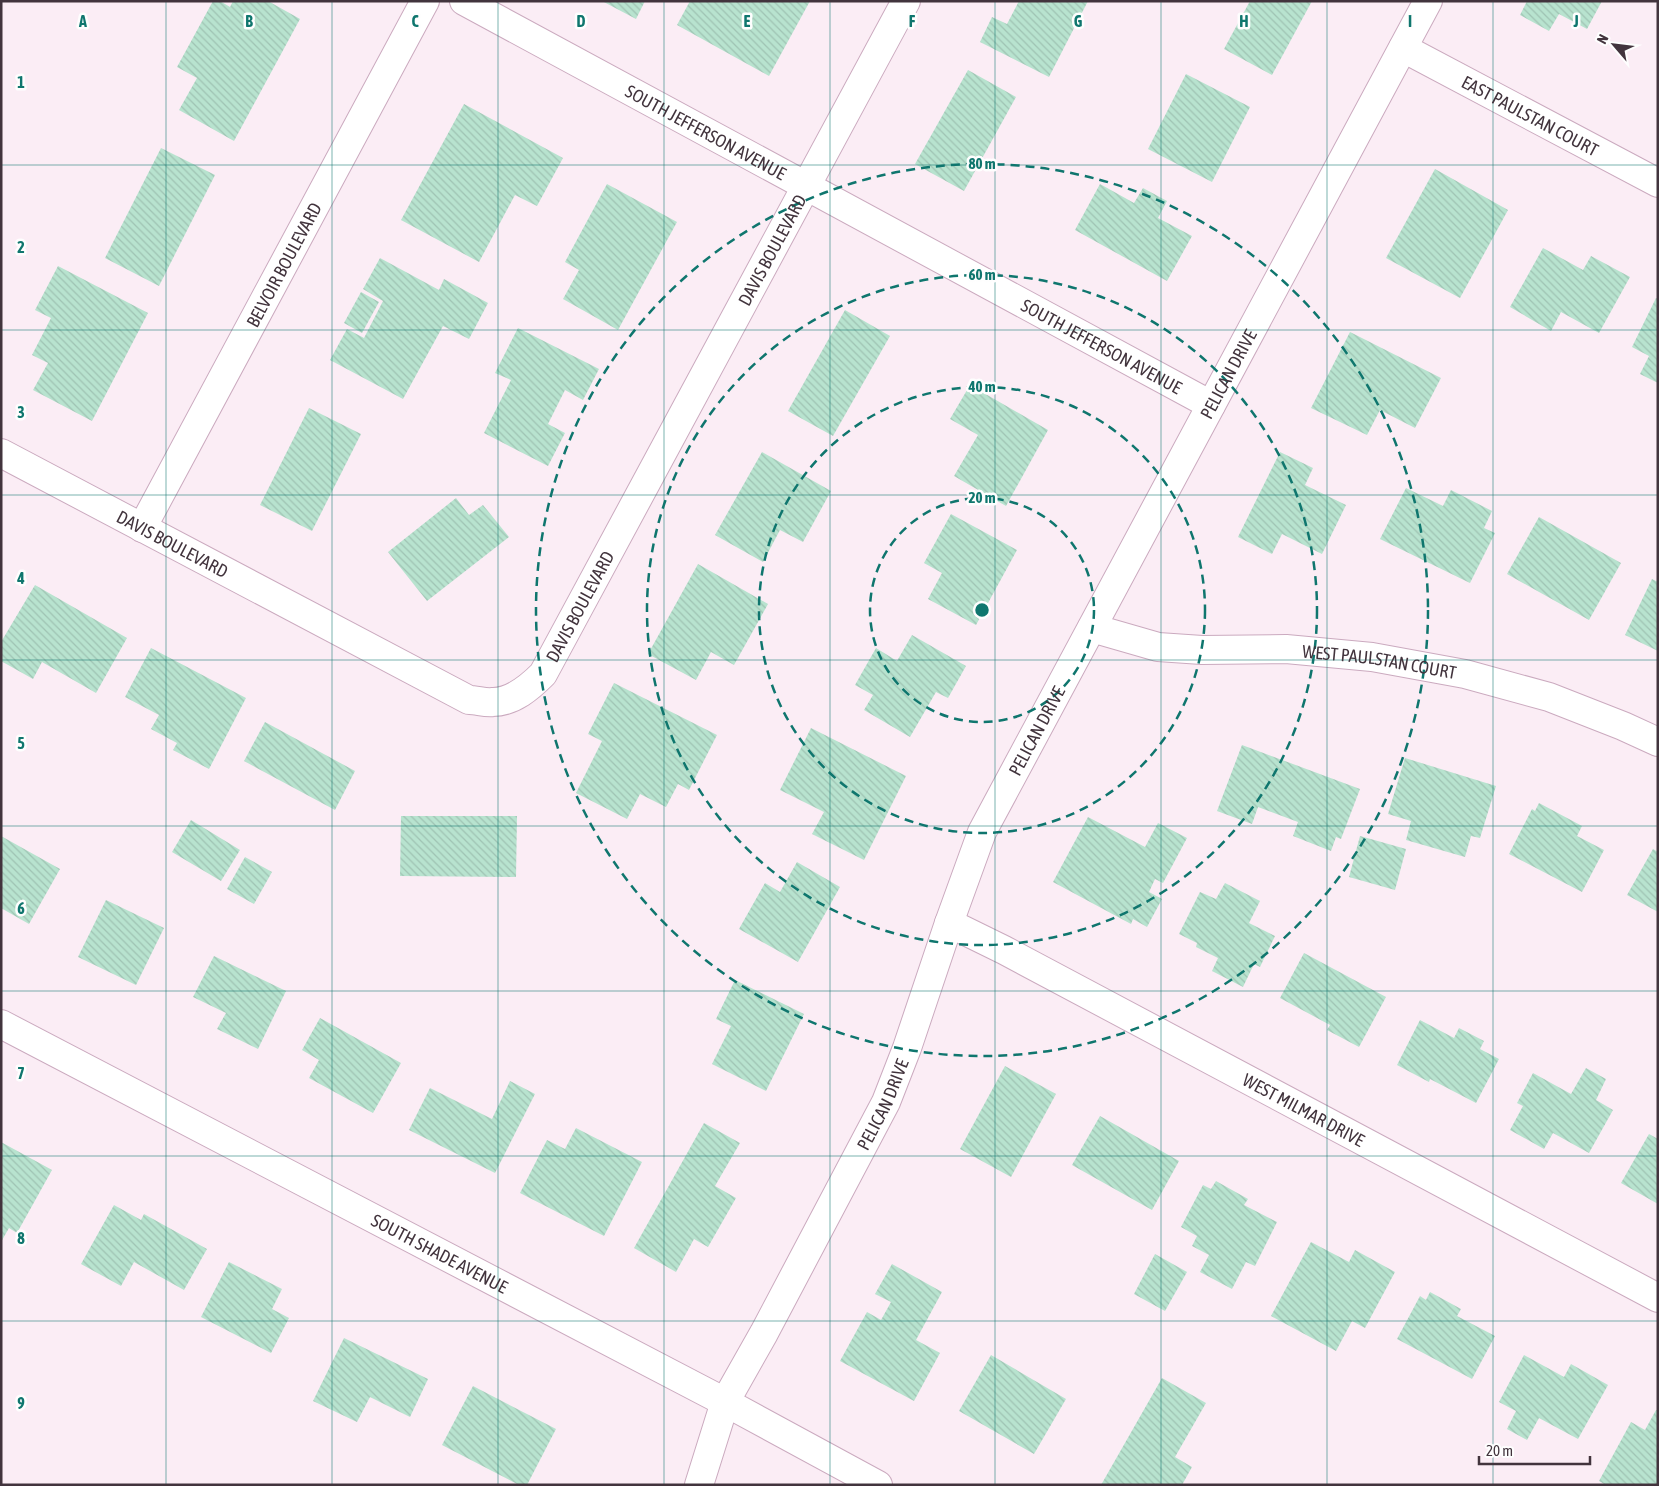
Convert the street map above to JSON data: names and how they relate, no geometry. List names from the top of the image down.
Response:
{
  "streets": {
    "street": [
      "EAST PAULSTAN COURT",
      "SOUTH JEFFERSON AVENUE",
      "DAVIS BOULEVARD",
      "BELVOIR BOULEVARD",
      "PELICAN DRIVE",
      "WEST PAULSTAN COURT",
      "WEST MILMAR DRIVE",
      "SOUTH SHADE AVENUE"
    ]
  },
  "crossings": [
    ["EAST PAULSTAN COURT", "PELICAN DRIVE"],
    ["SOUTH JEFFERSON AVENUE", "DAVIS BOULEVARD"],
    ["SOUTH JEFFERSON AVENUE", "PELICAN DRIVE"],
    ["DAVIS BOULEVARD", "BELVOIR BOULEVARD"],
    ["PELICAN DRIVE", "WEST PAULSTAN COURT"],
    ["PELICAN DRIVE", "WEST MILMAR DRIVE"],
    ["PELICAN DRIVE", "SOUTH SHADE AVENUE"]
  ],
  "scale_bar": "20 m",
  "north": "top left",
  "grid": {
    "columns": [
      "A",
      "B",
      "C",
      "D",
      "E",
      "F",
      "G",
      "H",
      "I",
      "J"
    ],
    "rows": [
      "1",
      "2",
      "3",
      "4",
      "5",
      "6",
      "7",
      "8",
      "9"
    ]
  },
  "rings": [
    "80 m",
    "60 m",
    "40 m",
    "20 m"
  ]
}
